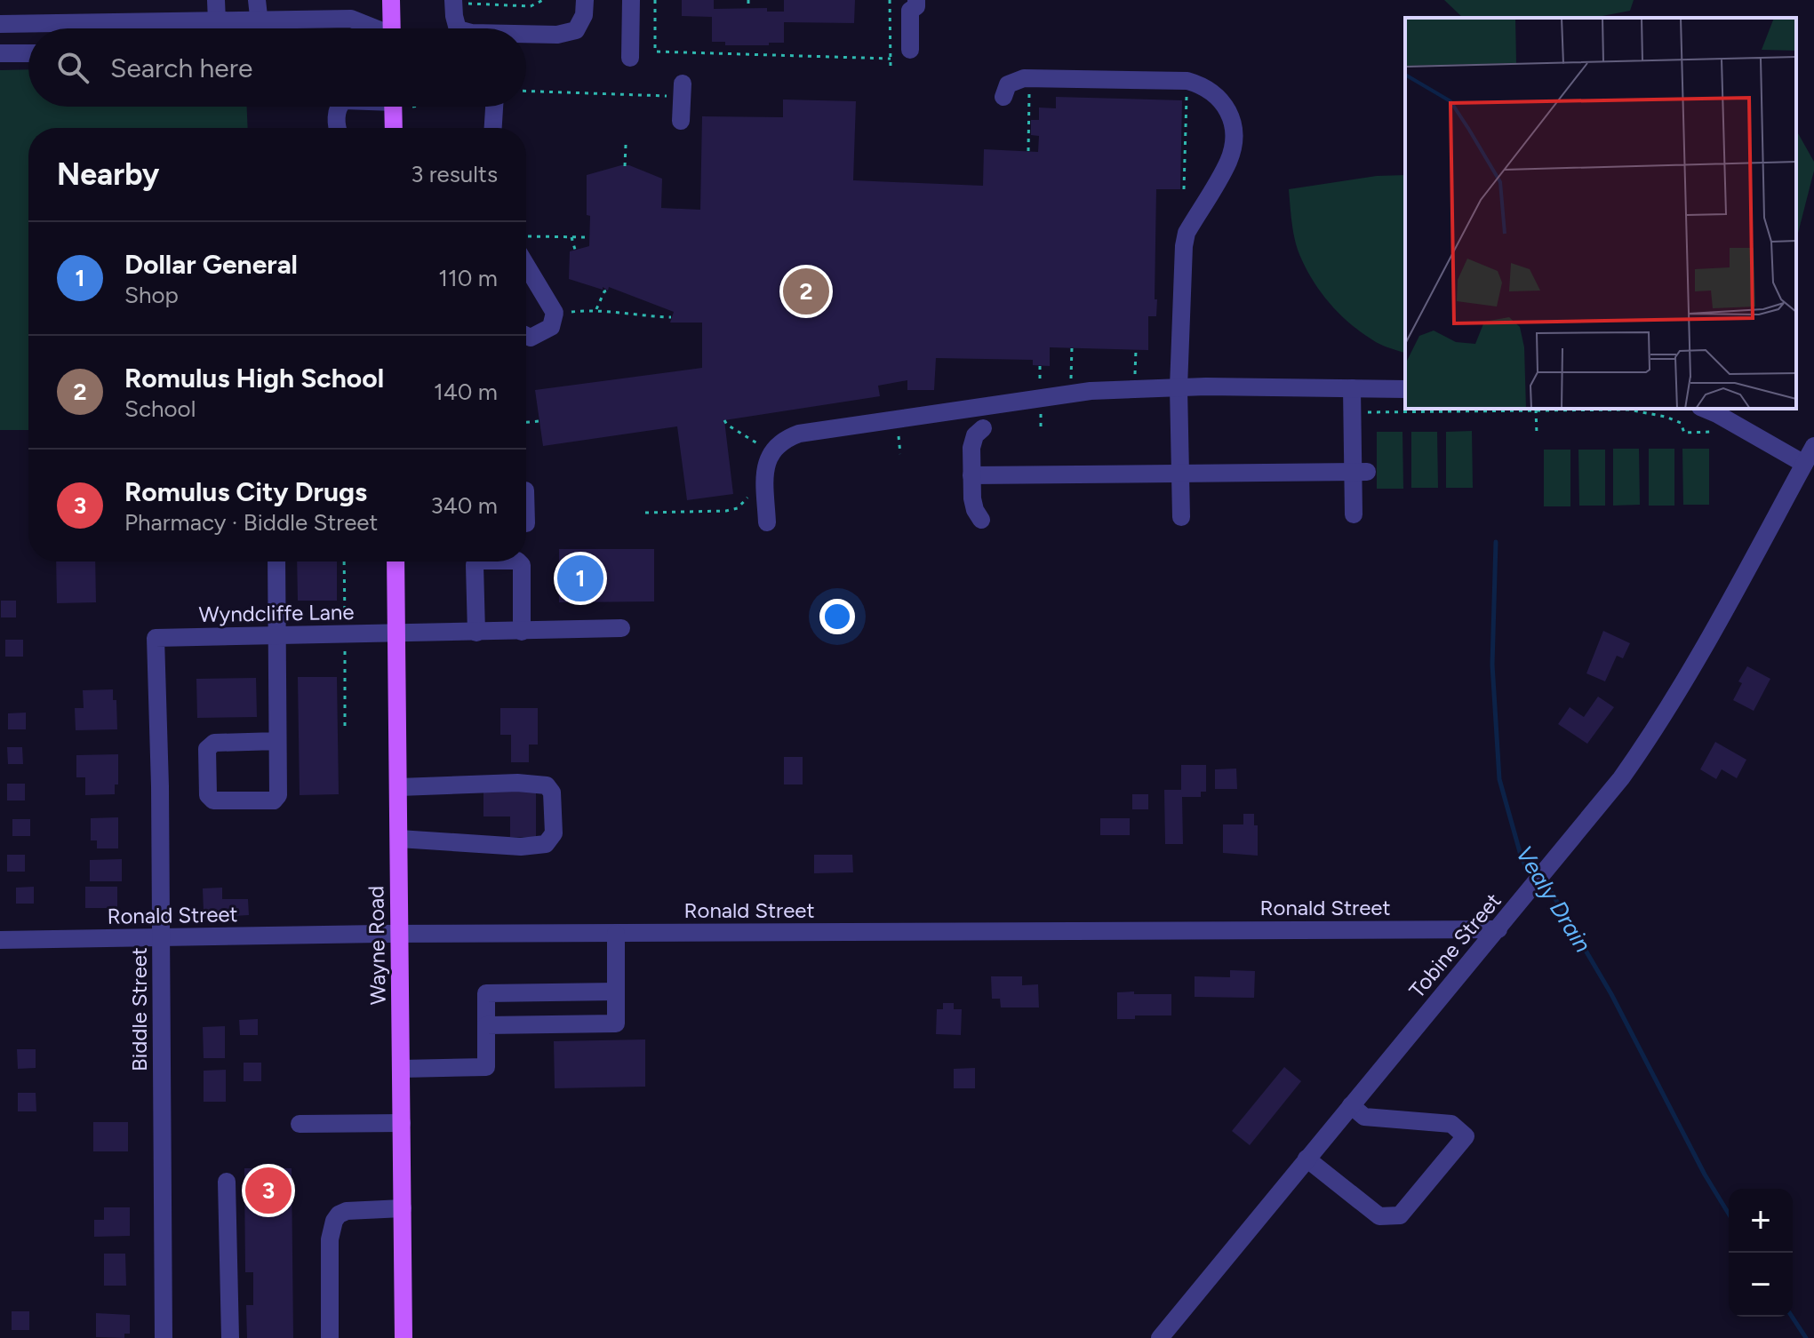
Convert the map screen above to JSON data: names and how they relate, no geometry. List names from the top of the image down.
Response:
{
  "streets": {
    "main road": ["Wayne Road"],
    "street": [
      "Wyndcliffe Lane",
      "Ronald Street",
      "Tobine Street",
      "Biddle Street"
    ]
  },
  "crossings": [
    ["Wyndcliffe Lane", "Wayne Road"],
    ["Wyndcliffe Lane", "Biddle Street"],
    ["Ronald Street", "Wayne Road"],
    ["Ronald Street", "Tobine Street"],
    ["Ronald Street", "Biddle Street"]
  ],
  "water": ["Vealy Drain"],
  "page": {
    "search": "Search here",
    "heading": ["Nearby", "3 results"],
    "list": [
      {
        "mark": "1",
        "name": "Dollar General",
        "note": "Shop",
        "value": "110 m"
      },
      {
        "mark": "2",
        "name": "Romulus High School",
        "note": "School",
        "value": "140 m"
      },
      {
        "mark": "3",
        "name": "Romulus City Drugs",
        "note": "Pharmacy · Biddle Street",
        "value": "340 m"
      }
    ],
    "pins": ["2", "1", "3"],
    "map_buttons": ["+", "−"]
  }
}
